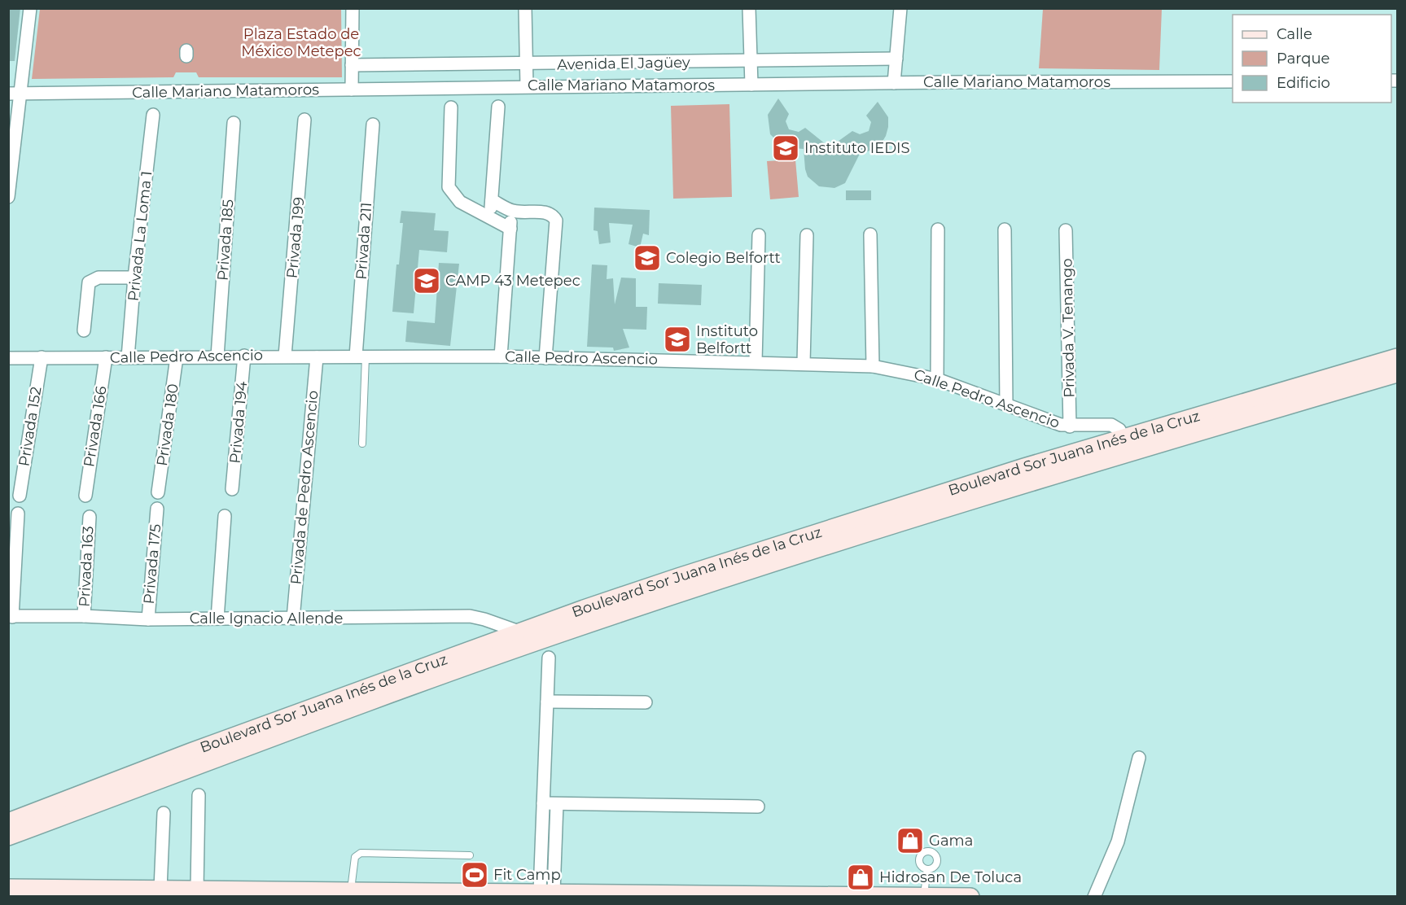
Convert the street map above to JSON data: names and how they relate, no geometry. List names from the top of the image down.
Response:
{
  "streets": {
    "main road": ["Boulevard Sor Juana Inés de la Cruz"],
    "street": [
      "Avenida El Jagüey",
      "Calle Mariano Matamoros",
      "Privada La Loma 1",
      "Privada 199",
      "Privada 185",
      "Privada 211",
      "Privada V. Tenango",
      "Calle Pedro Ascencio",
      "Privada 194",
      "Privada 180",
      "Privada 152",
      "Privada 166",
      "Privada de Pedro Ascencio",
      "Privada 175",
      "Privada 163",
      "Calle Ignacio Allende"
    ]
  },
  "crossings": [
    ["Privada La Loma 1", "Calle Pedro Ascencio"],
    ["Privada 199", "Calle Pedro Ascencio"],
    ["Privada 185", "Calle Pedro Ascencio"],
    ["Privada 211", "Calle Pedro Ascencio"],
    ["Privada V. Tenango", "Calle Pedro Ascencio"],
    ["Calle Pedro Ascencio", "Privada 194"],
    ["Calle Pedro Ascencio", "Privada 180"],
    ["Calle Pedro Ascencio", "Privada 152"],
    ["Calle Pedro Ascencio", "Privada 166"],
    ["Calle Pedro Ascencio", "Boulevard Sor Juana Inés de la Cruz"],
    ["Calle Pedro Ascencio", "Privada de Pedro Ascencio"],
    ["Boulevard Sor Juana Inés de la Cruz", "Calle Ignacio Allende"],
    ["Privada de Pedro Ascencio", "Calle Ignacio Allende"],
    ["Privada 175", "Calle Ignacio Allende"],
    ["Privada 163", "Calle Ignacio Allende"]
  ],
  "parks": ["Plaza Estado de México Metepec"],
  "places": {
    "school or university": [
      "Instituto IEDIS",
      "Colegio Belfortt",
      "CAMP 43 Metepec",
      "Instituto Belfortt"
    ],
    "shop": ["Gama", "Hidrosan De Toluca"],
    "sports": ["Fit Camp"]
  },
  "legend": ["Calle", "Parque", "Edificio"]
}
